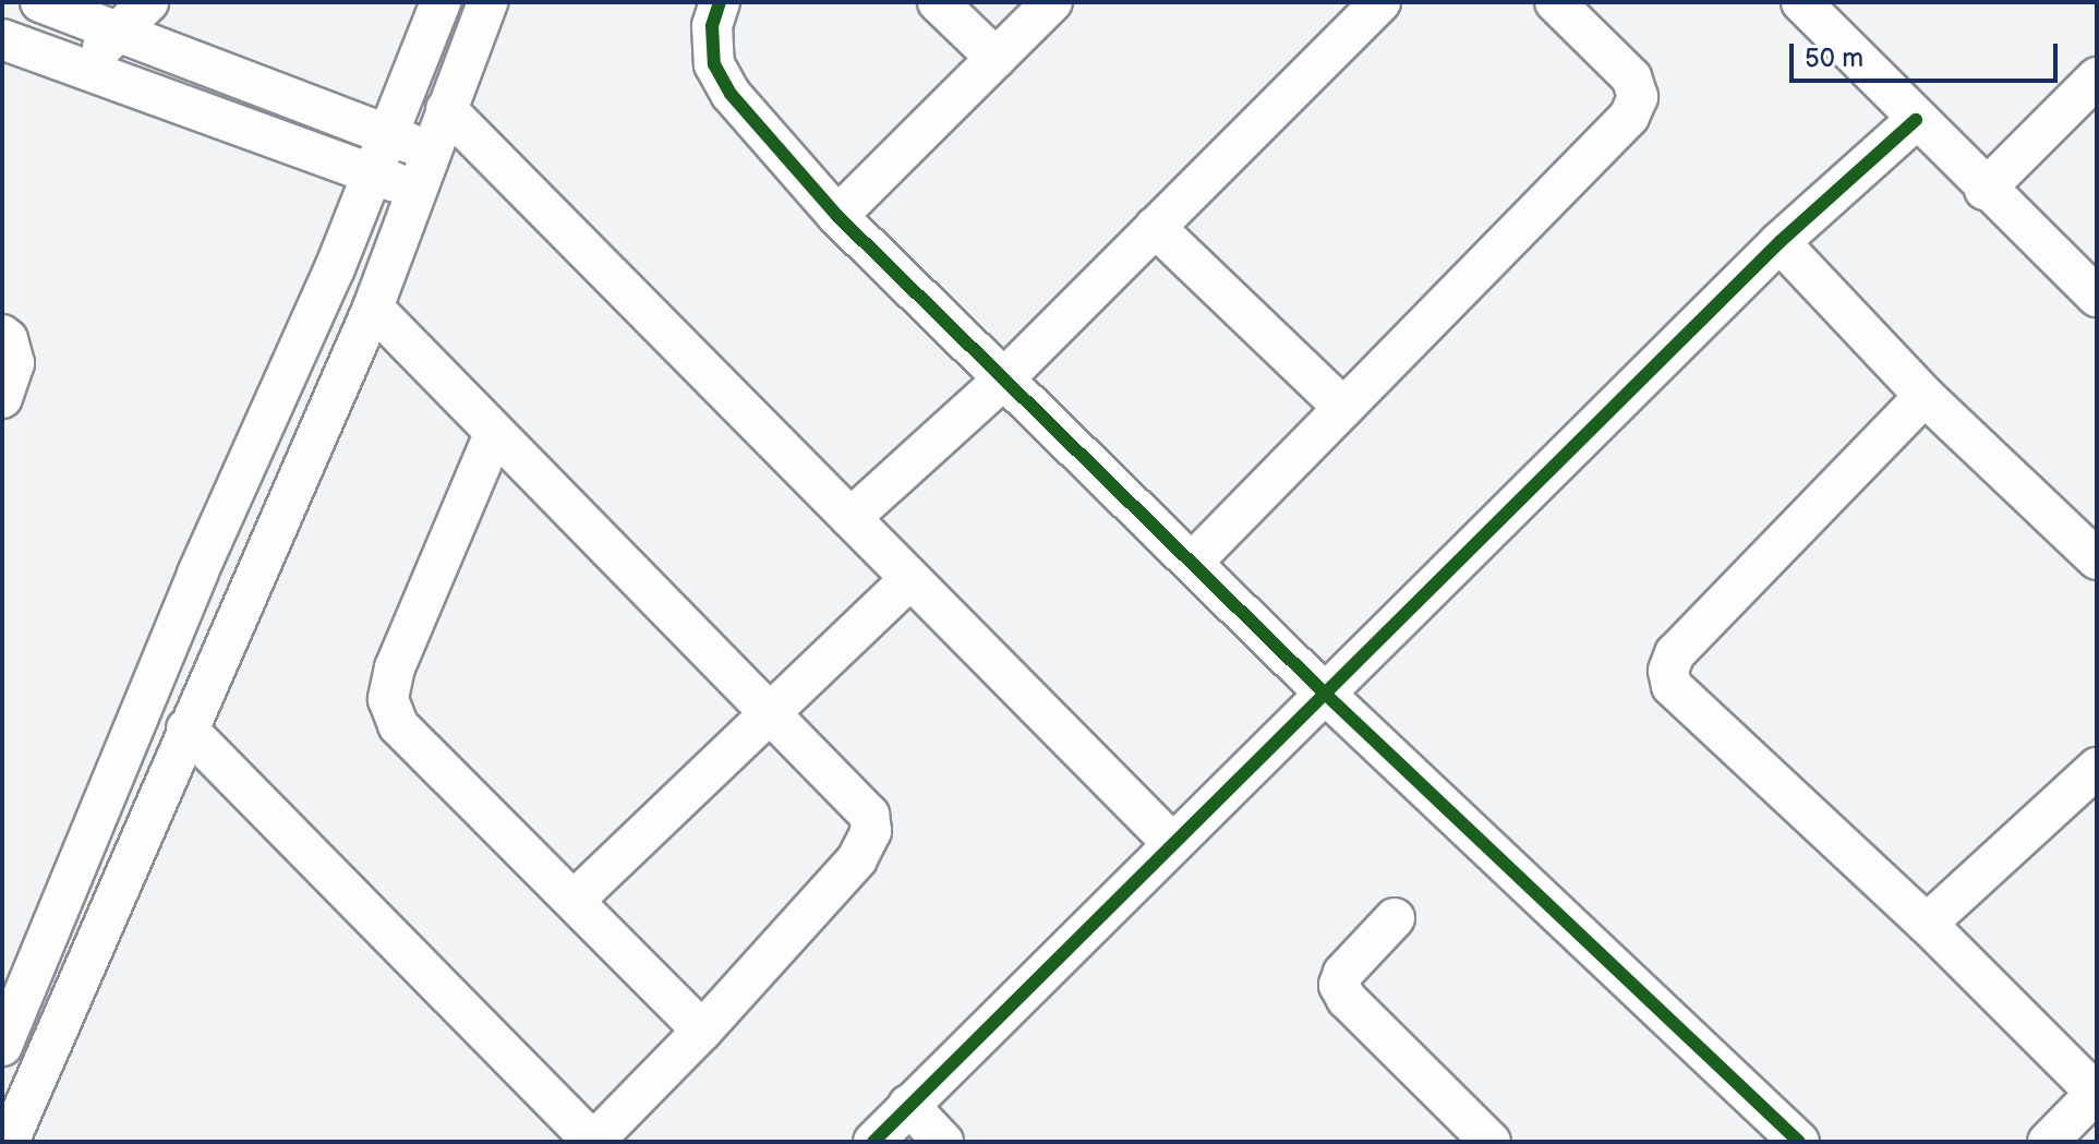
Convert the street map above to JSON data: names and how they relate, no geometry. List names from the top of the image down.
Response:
{
  "scale_bar": "50 m"
}
